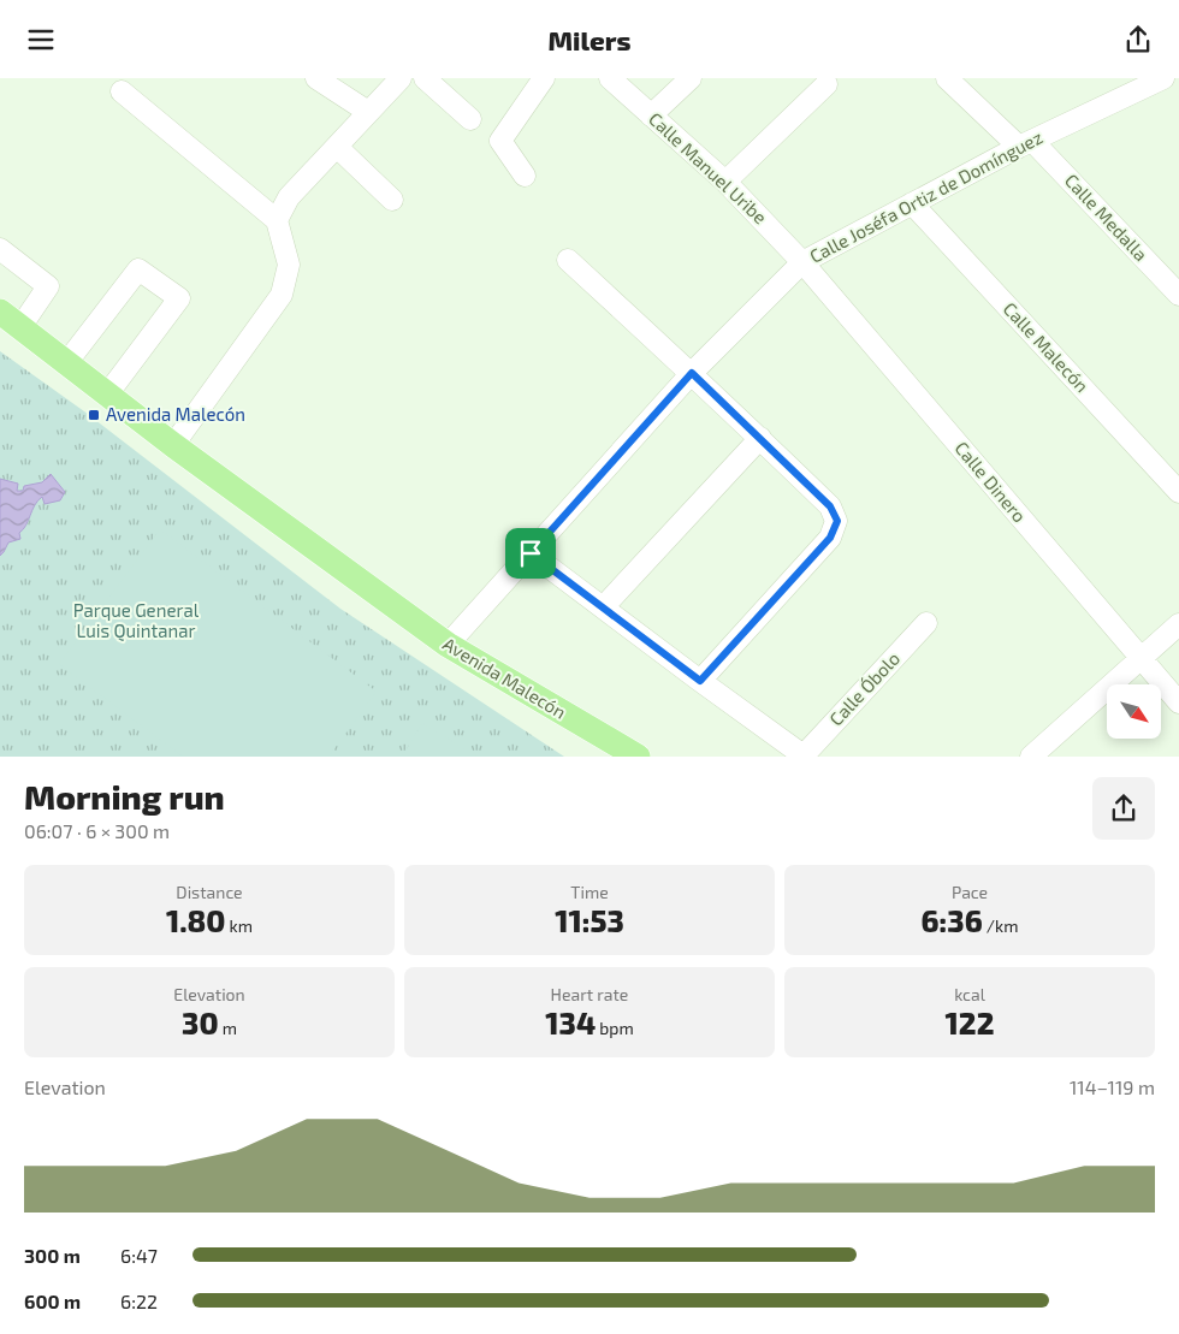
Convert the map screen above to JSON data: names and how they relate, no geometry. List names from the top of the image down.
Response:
{
  "streets": {
    "main road": ["Avenida Malecón"],
    "street": [
      "Calle Manuel Uribe",
      "Calle Joséfa Ortiz de Domínguez",
      "Calle Medalla",
      "Calle Malecón",
      "Calle Dinero",
      "Calle Óbolo"
    ]
  },
  "crossings": [
    ["Calle Manuel Uribe", "Calle Joséfa Ortiz de Domínguez"],
    ["Calle Manuel Uribe", "Calle Dinero"],
    ["Calle Joséfa Ortiz de Domínguez", "Calle Medalla"],
    ["Calle Joséfa Ortiz de Domínguez", "Calle Malecón"],
    ["Calle Joséfa Ortiz de Domínguez", "Calle Dinero"],
    ["Calle Joséfa Ortiz de Domínguez", "Avenida Malecón"]
  ],
  "parks": ["Parque General Luis Quintanar"],
  "places": {
    "transit": ["Avenida Malecón"]
  },
  "north": "bottom right",
  "page": {
    "header": "Milers",
    "heading": ["Morning run", "06:07 · 6 × 300 m"],
    "stats": [
      ["Distance", "1.80 km"],
      ["Time", "11:53"],
      ["Pace", "6:36 /km"],
      ["Elevation", "30 m"],
      ["Heart rate", "134 bpm"],
      ["kcal", "122"]
    ],
    "chart": ["Elevation", "114–119 m"],
    "list": [
      {
        "name": "300 m",
        "note": "6:47"
      },
      {
        "name": "600 m",
        "note": "6:22"
      }
    ]
  }
}
